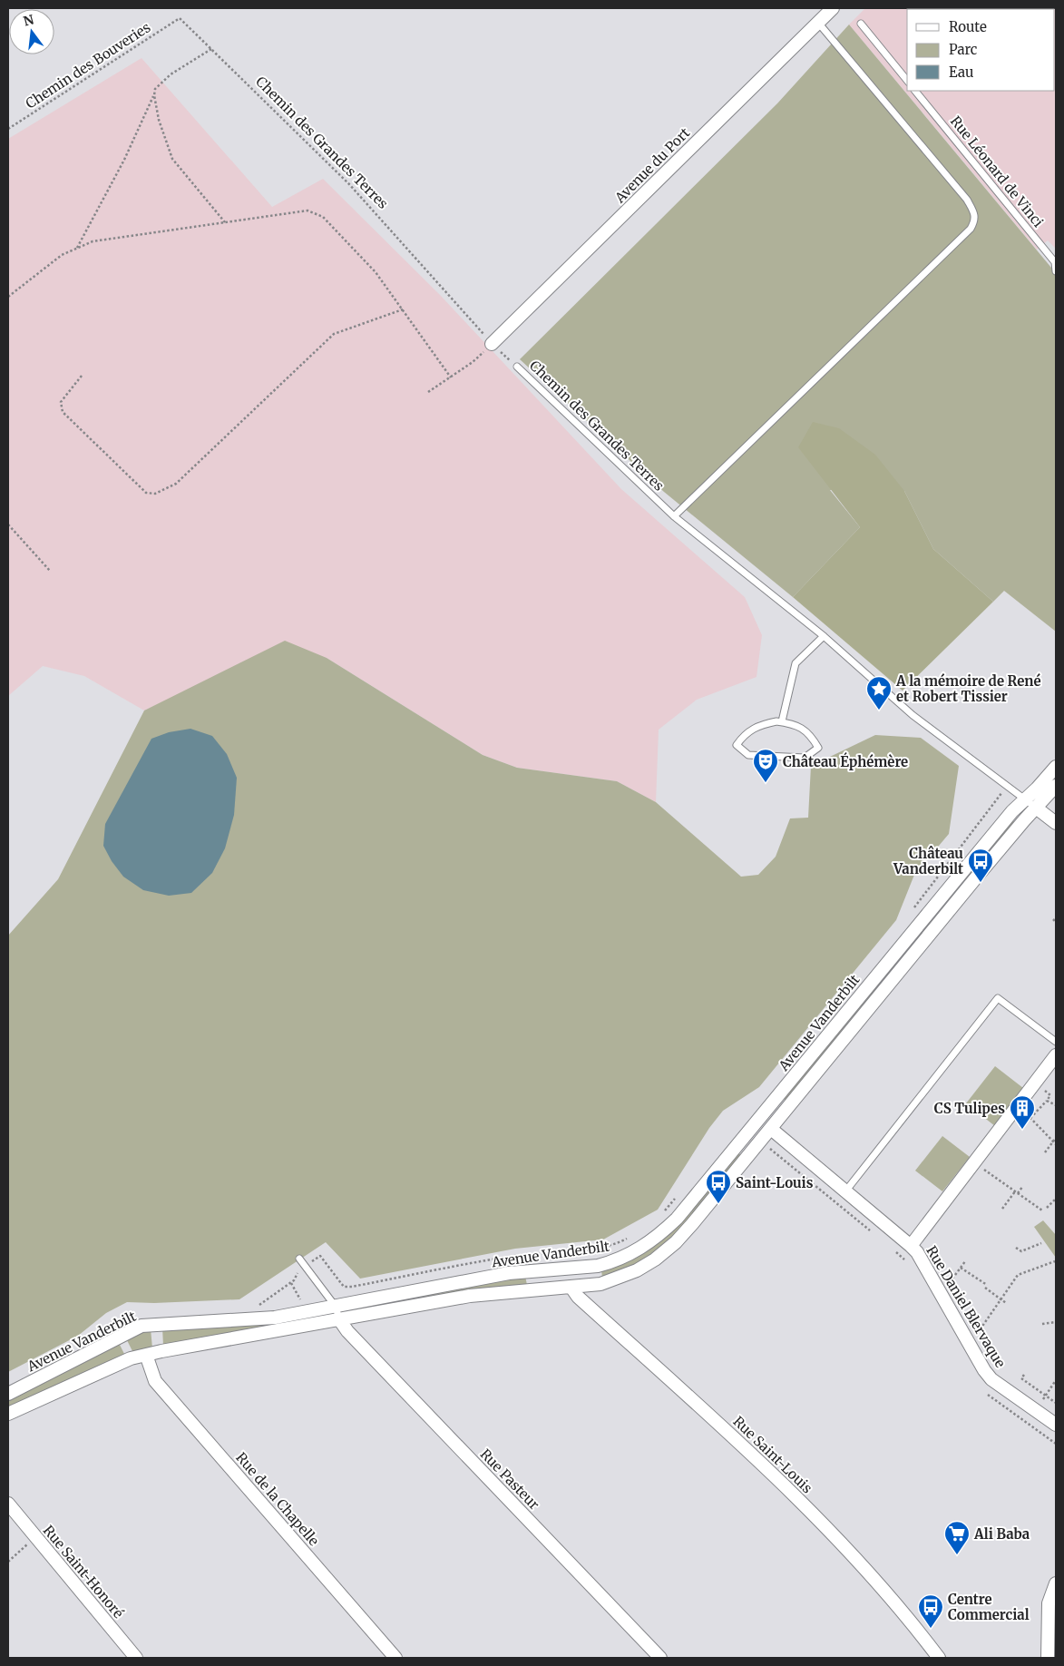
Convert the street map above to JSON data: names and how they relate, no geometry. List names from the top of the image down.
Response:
{
  "streets": {
    "street": [
      "Avenue du Port",
      "Avenue Vanderbilt",
      "Rue Daniel Blervaque",
      "Rue Saint-Louis",
      "Rue Pasteur",
      "Rue de la Chapelle",
      "Rue Saint-Honoré"
    ],
    "lane": ["Chemin des Grandes Terres", "Rue Léonard de Vinci"],
    "path": ["Chemin des Bouveries"]
  },
  "crossings": [
    ["Chemin des Bouveries", "Chemin des Grandes Terres"],
    ["Chemin des Grandes Terres", "Avenue du Port"],
    ["Chemin des Grandes Terres", "Avenue Vanderbilt"],
    ["Avenue Vanderbilt", "Rue Daniel Blervaque"],
    ["Avenue Vanderbilt", "Rue Saint-Louis"],
    ["Avenue Vanderbilt", "Rue Pasteur"],
    ["Avenue Vanderbilt", "Rue de la Chapelle"]
  ],
  "places": {
    "place": ["A la mémoire de René et Robert Tissier"],
    "theatre": ["Château Éphémère"],
    "bus stop": ["Château Vanderbilt", "Saint-Louis", "Centre Commercial"],
    "building": ["CS Tulipes"],
    "supermarket": ["Ali Baba"]
  },
  "legend": ["Route", "Parc", "Eau"],
  "north": "top"
}
